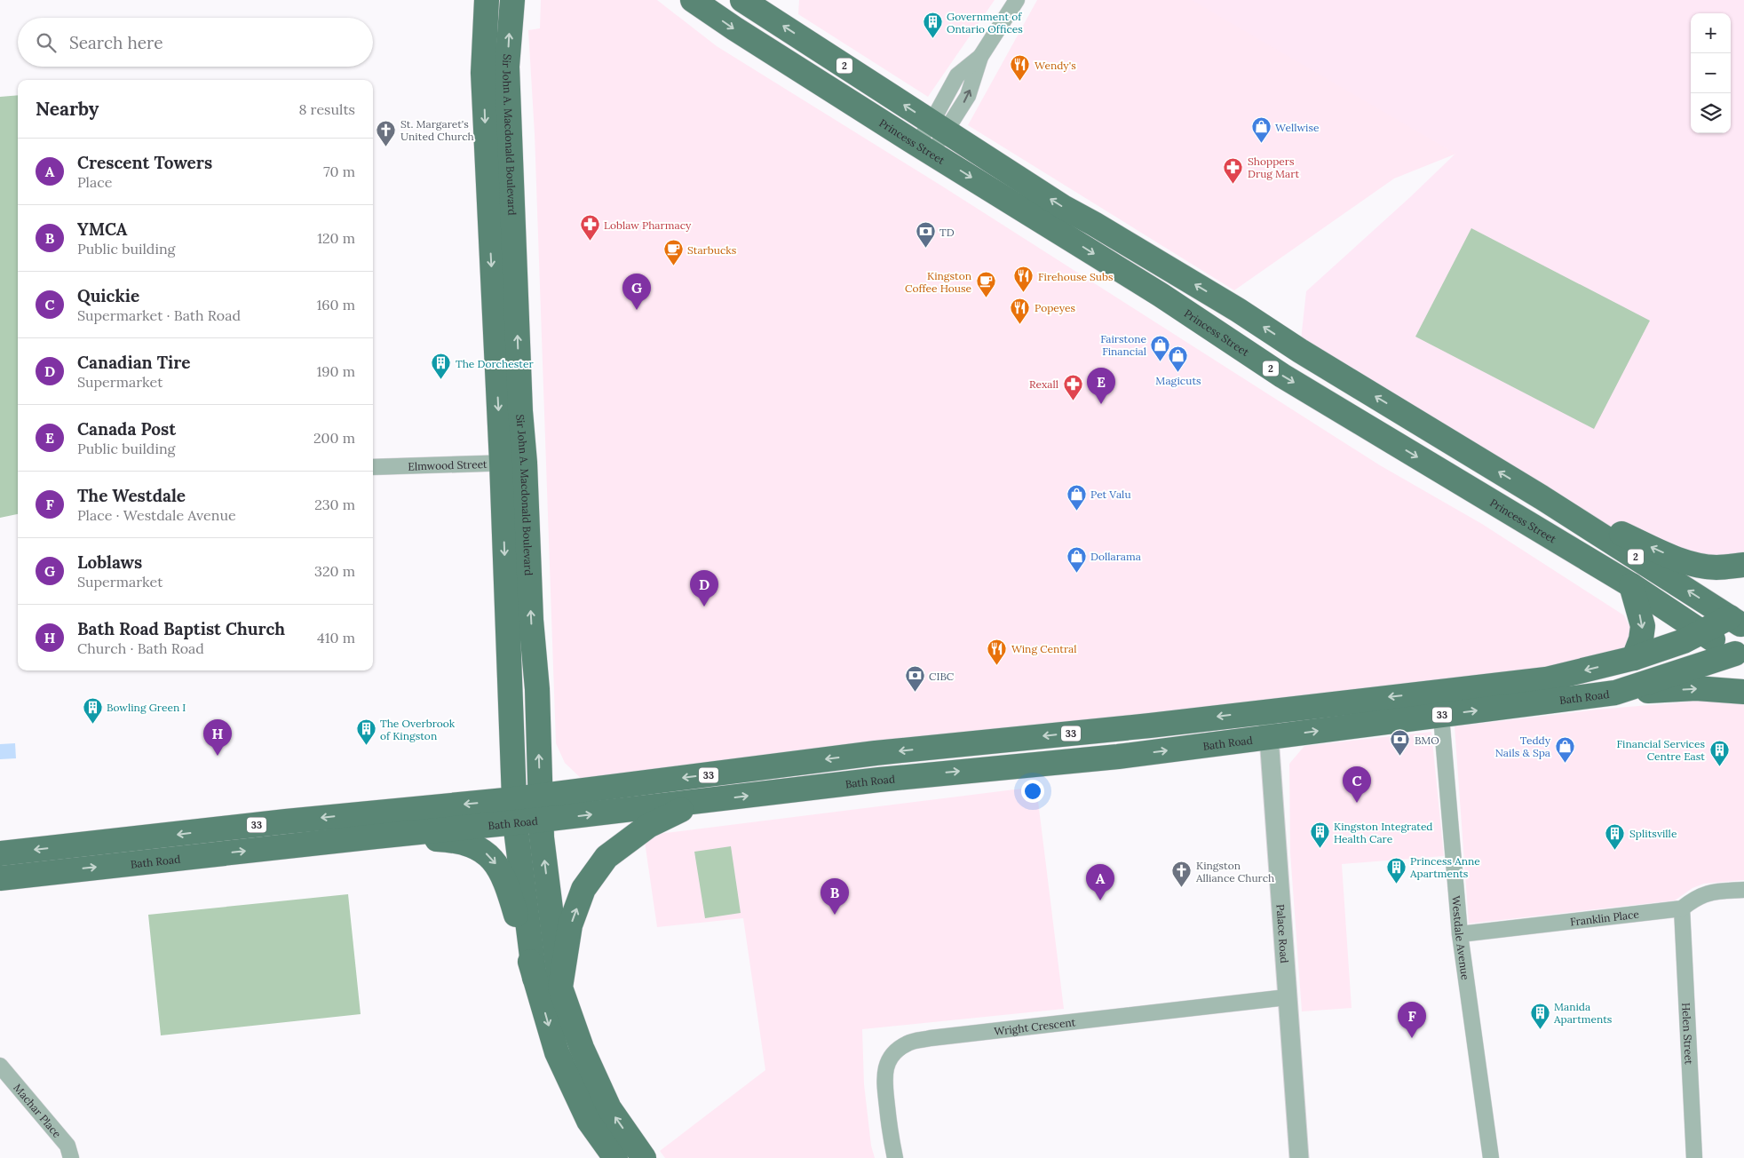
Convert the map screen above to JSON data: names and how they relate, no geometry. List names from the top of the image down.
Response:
{
  "streets": {
    "main road": [
      "2",
      "Sir John A. Macdonald Boulevard",
      "Princess Street",
      "Bath Road",
      "33"
    ],
    "street": [
      "Elmwood Street",
      "Franklin Place",
      "Palace Road",
      "Westdale Avenue",
      "Wright Crescent",
      "Helen Street",
      "Machar Place"
    ]
  },
  "crossings": [
    ["2", "Bath Road"],
    ["Sir John A. Macdonald Boulevard", "Elmwood Street"],
    ["Sir John A. Macdonald Boulevard", "Bath Road"],
    ["Princess Street", "Bath Road"],
    ["Bath Road", "Palace Road"],
    ["Bath Road", "Westdale Avenue"],
    ["Franklin Place", "Westdale Avenue"],
    ["Franklin Place", "Helen Street"],
    ["Palace Road", "Wright Crescent"]
  ],
  "places": {
    "building": [
      "Government of Ontario Offices",
      "The Dorchester",
      "Bowling Green I",
      "The Overbrook of Kingston",
      "Financial Services Centre East",
      "Kingston Integrated Health Care",
      "Splitsville",
      "Princess Anne Apartments",
      "Manida Apartments"
    ],
    "restaurant": [
      "Wendy's",
      "Firehouse Subs",
      "Popeyes",
      "Wing Central"
    ],
    "shop": [
      "Wellwise",
      "Fairstone Financial",
      "Magicuts",
      "Pet Valu",
      "Dollarama",
      "Teddy Nails & Spa"
    ],
    "church": ["St. Margaret's United Church", "Kingston Alliance Church"],
    "pharmacy": ["Shoppers Drug Mart", "Loblaw Pharmacy", "Rexall"],
    "bank": ["TD", "CIBC", "BMO"],
    "cafe": ["Starbucks", "Kingston Coffee House"]
  },
  "page": {
    "map_buttons": ["+", "−"],
    "search": "Search here",
    "heading": ["Nearby", "8 results"],
    "list": [
      {
        "mark": "A",
        "name": "Crescent Towers",
        "note": "Place",
        "value": "70 m"
      },
      {
        "mark": "B",
        "name": "YMCA",
        "note": "Public building",
        "value": "120 m"
      },
      {
        "mark": "C",
        "name": "Quickie",
        "note": "Supermarket · Bath Road",
        "value": "160 m"
      },
      {
        "mark": "D",
        "name": "Canadian Tire",
        "note": "Supermarket",
        "value": "190 m"
      },
      {
        "mark": "E",
        "name": "Canada Post",
        "note": "Public building",
        "value": "200 m"
      },
      {
        "mark": "F",
        "name": "The Westdale",
        "note": "Place · Westdale Avenue",
        "value": "230 m"
      },
      {
        "mark": "G",
        "name": "Loblaws",
        "note": "Supermarket",
        "value": "320 m"
      },
      {
        "mark": "H",
        "name": "Bath Road Baptist Church",
        "note": "Church · Bath Road",
        "value": "410 m"
      }
    ],
    "pins": [
      "G",
      "E",
      "D",
      "H",
      "C",
      "A",
      "B",
      "F"
    ]
  }
}
